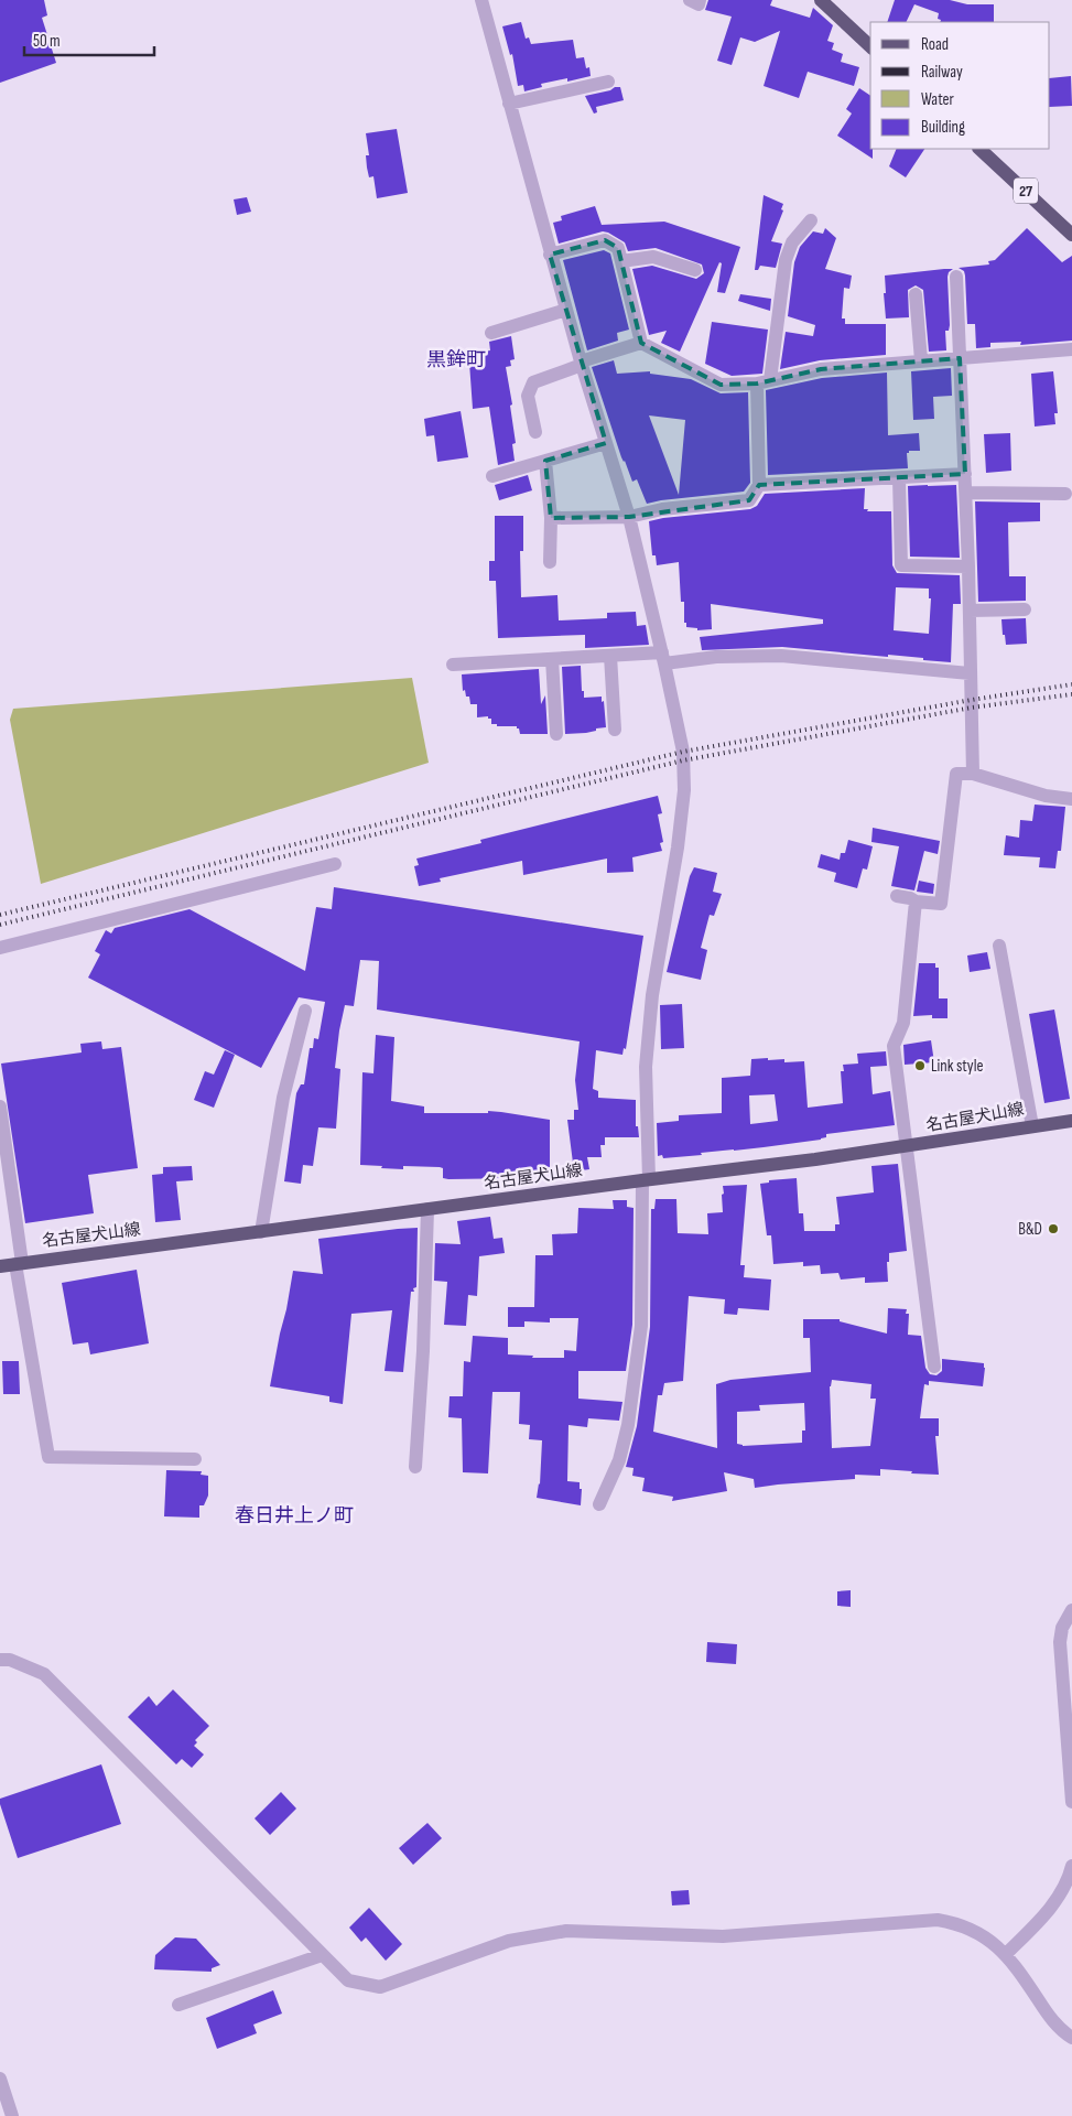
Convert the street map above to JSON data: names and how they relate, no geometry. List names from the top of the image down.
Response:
{
  "streets": {
    "main road": ["27", "名古屋犬山線"]
  },
  "districts": ["黒鉾町", "春日井上ノ町"],
  "places": ["Link style", "B&D"],
  "legend": [
    "Road",
    "Railway",
    "Water",
    "Building"
  ],
  "scale_bar": "50 m"
}
